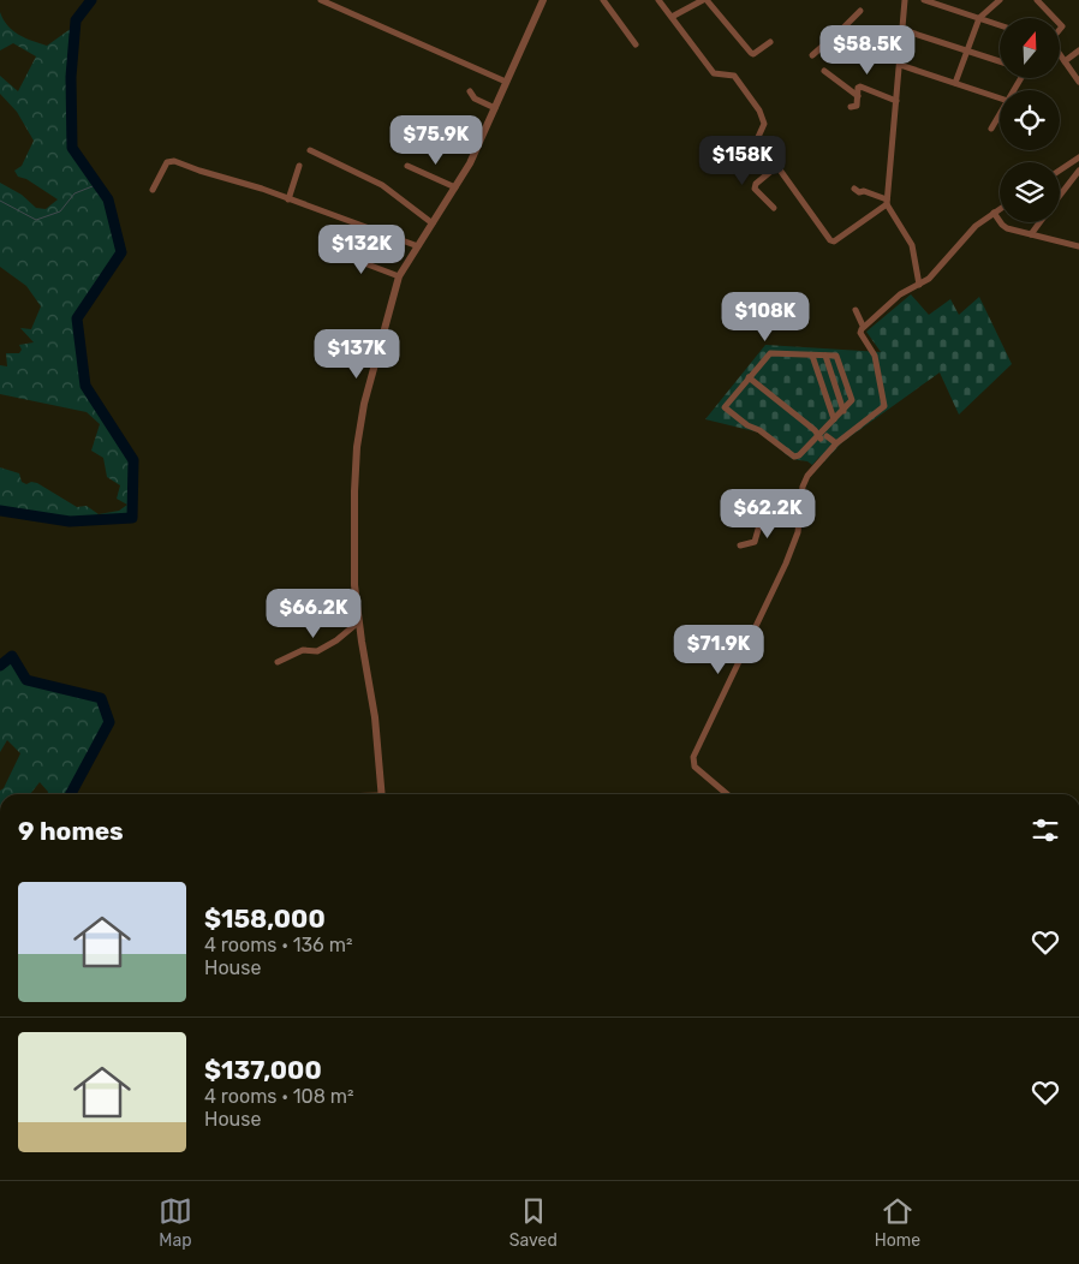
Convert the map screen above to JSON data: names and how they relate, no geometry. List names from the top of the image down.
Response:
{
  "north": "top",
  "page": {
    "price": [
      "$58.5K",
      "$75.9K",
      "$158K",
      "$132K",
      "$108K",
      "$137K",
      "$62.2K",
      "$66.2K",
      "$71.9K"
    ],
    "heading": "9 homes",
    "list": [
      {
        "name": "$158,000",
        "note": "4 rooms · 136 m² · House"
      },
      {
        "name": "$137,000",
        "note": "4 rooms · 108 m² · House"
      }
    ],
    "tabs": ["Map", "Saved", "Home"]
  }
}
